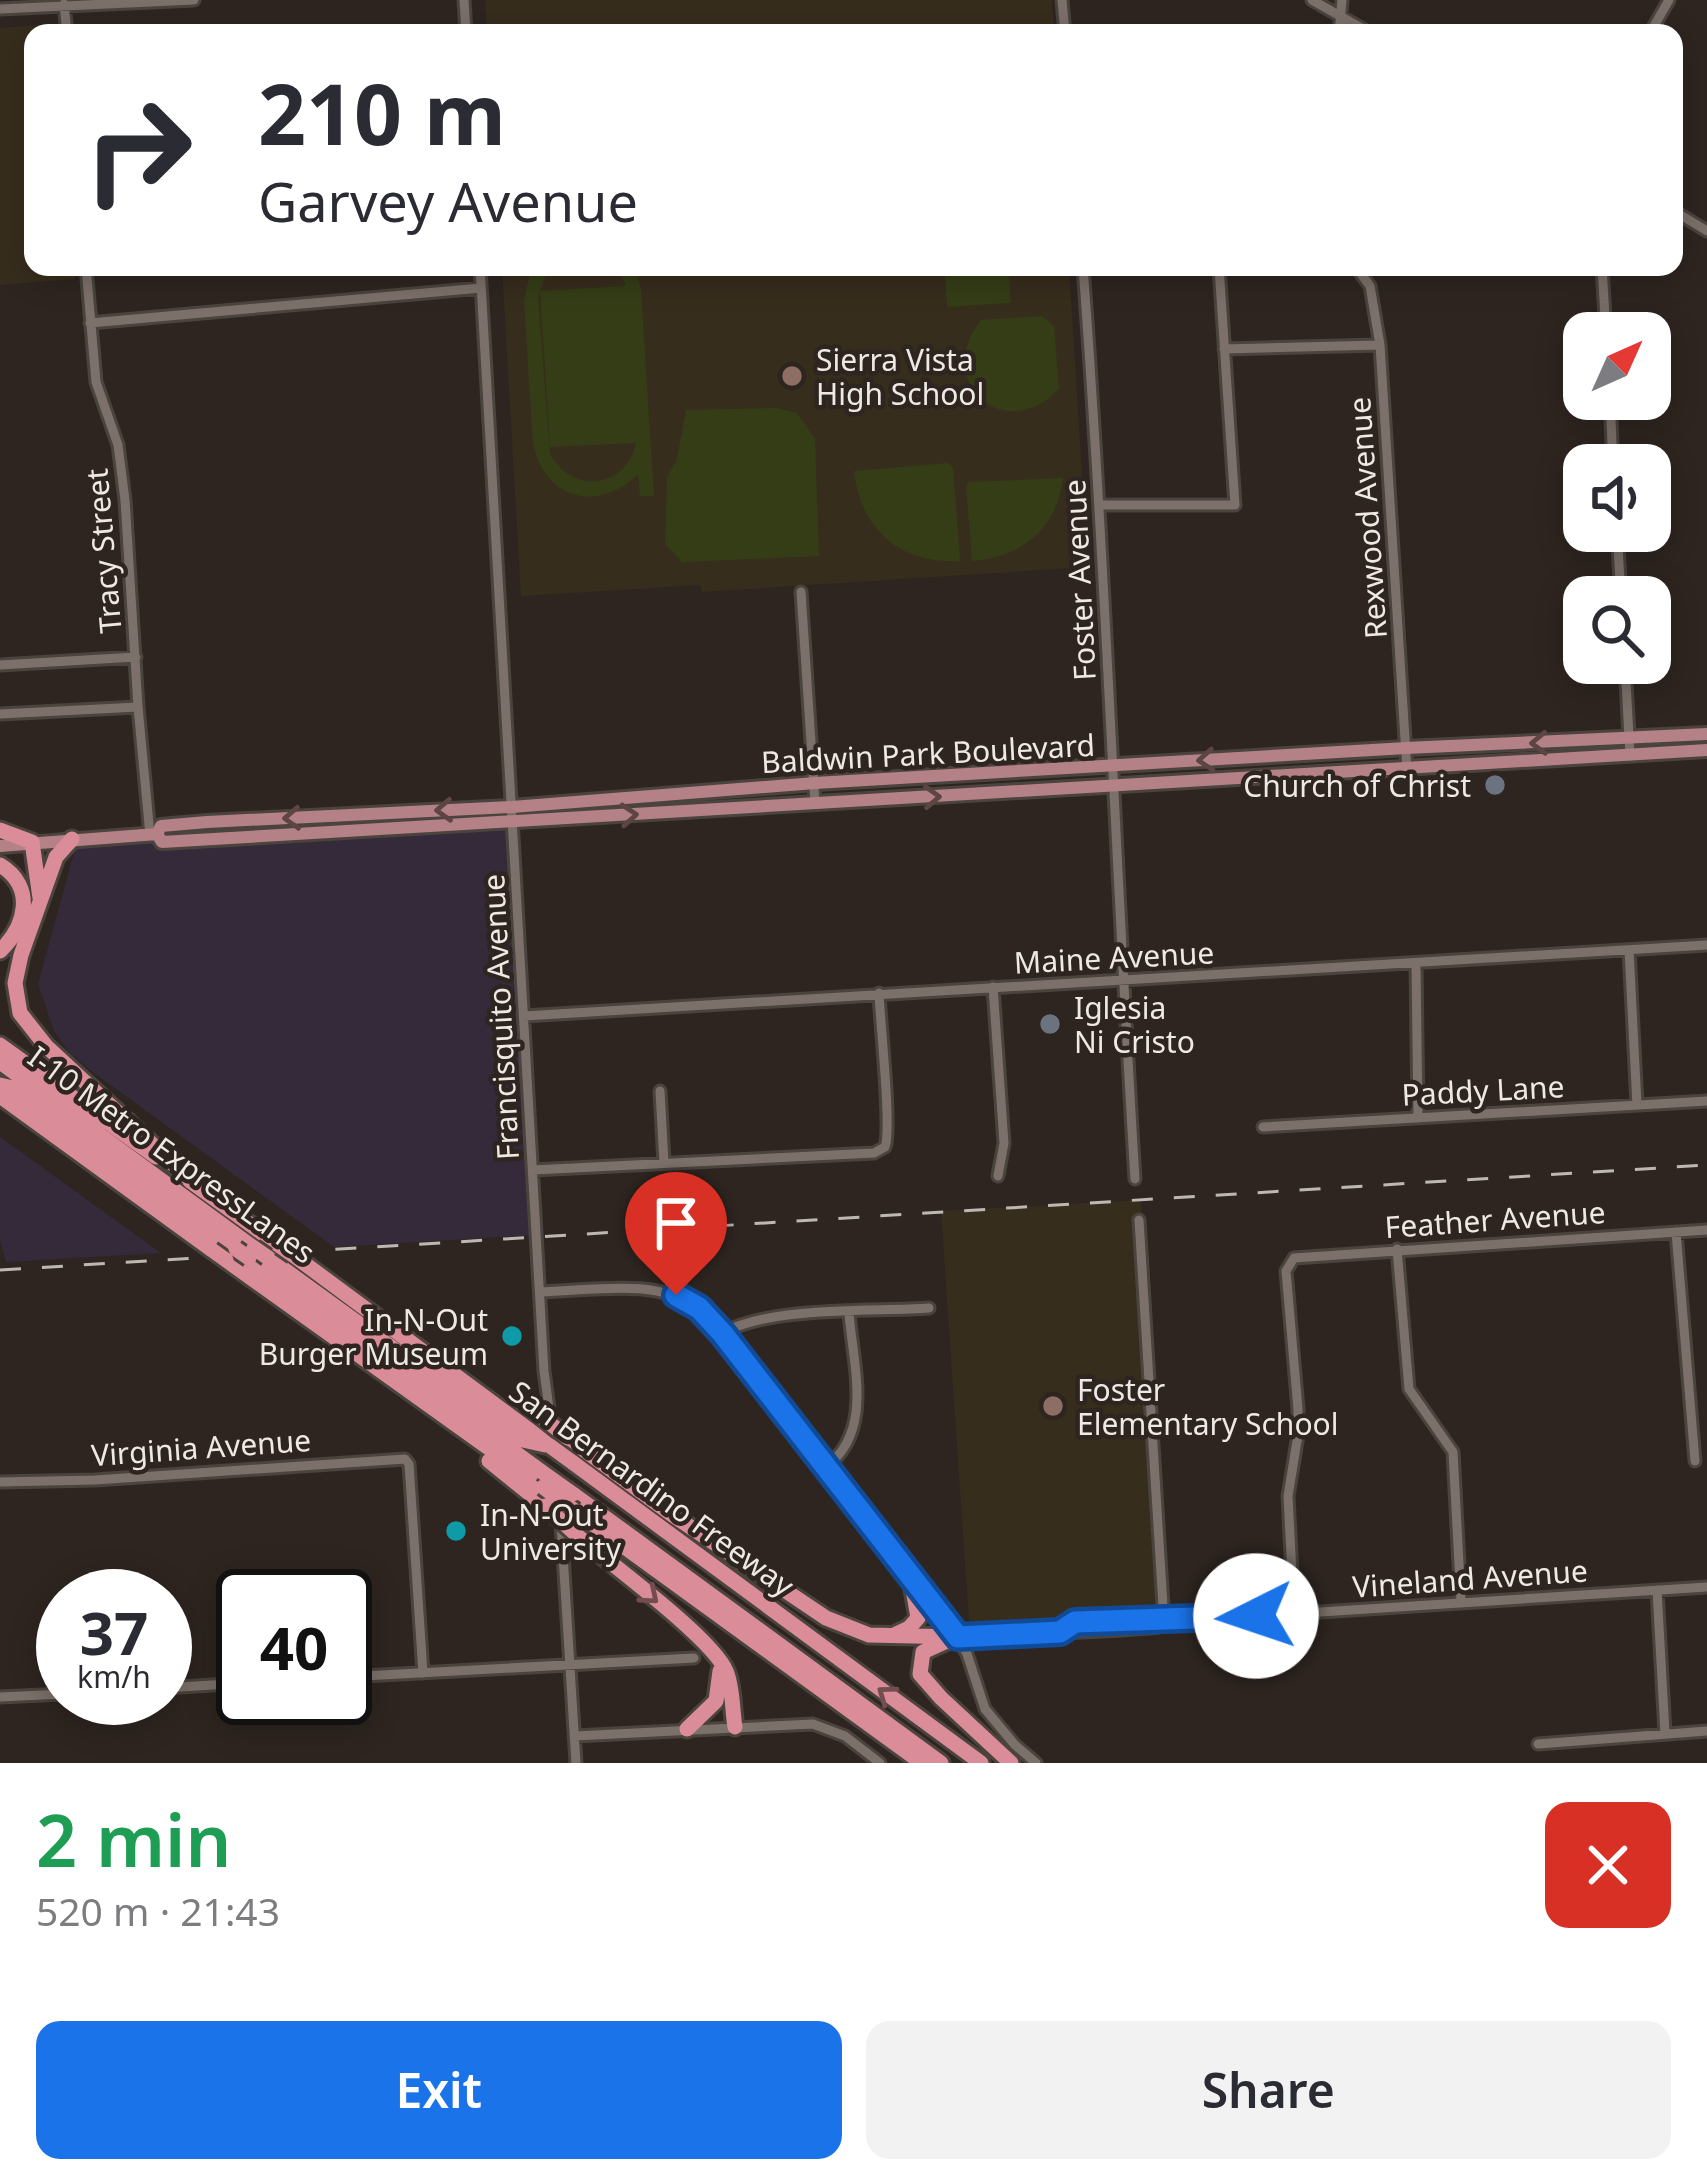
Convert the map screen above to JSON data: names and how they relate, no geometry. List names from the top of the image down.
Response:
{
  "streets": {
    "highway": ["I-10 Metro ExpressLanes", "San Bernardino Freeway"],
    "main road": ["Baldwin Park Boulevard"],
    "street": [
      "Rexwood Avenue",
      "Tracy Street",
      "Foster Avenue",
      "Maine Avenue",
      "Francisquito Avenue",
      "Paddy Lane",
      "Feather Avenue",
      "Virginia Avenue",
      "Vineland Avenue"
    ]
  },
  "crossings": [
    ["Rexwood Avenue", "Baldwin Park Boulevard"],
    ["Tracy Street", "Baldwin Park Boulevard"],
    ["Foster Avenue", "Baldwin Park Boulevard"],
    ["Foster Avenue", "Maine Avenue"],
    ["Baldwin Park Boulevard", "Francisquito Avenue"],
    ["Maine Avenue", "Francisquito Avenue"],
    ["I-10 Metro ExpressLanes", "San Bernardino Freeway"],
    ["Feather Avenue", "Vineland Avenue"]
  ],
  "places": [
    "Sierra Vista High School",
    "Church of Christ",
    "Iglesia Ni Cristo",
    "In-N-Out Burger Museum",
    "Foster Elementary School",
    "In-N-Out University"
  ],
  "north": "top right",
  "page": {
    "turn": ["210 m", "Garvey Avenue"],
    "speed": "37 km/h",
    "limit": "40",
    "heading": ["2 min", "520 m · 21:43"],
    "buttons": ["Exit", "Share"]
  }
}
